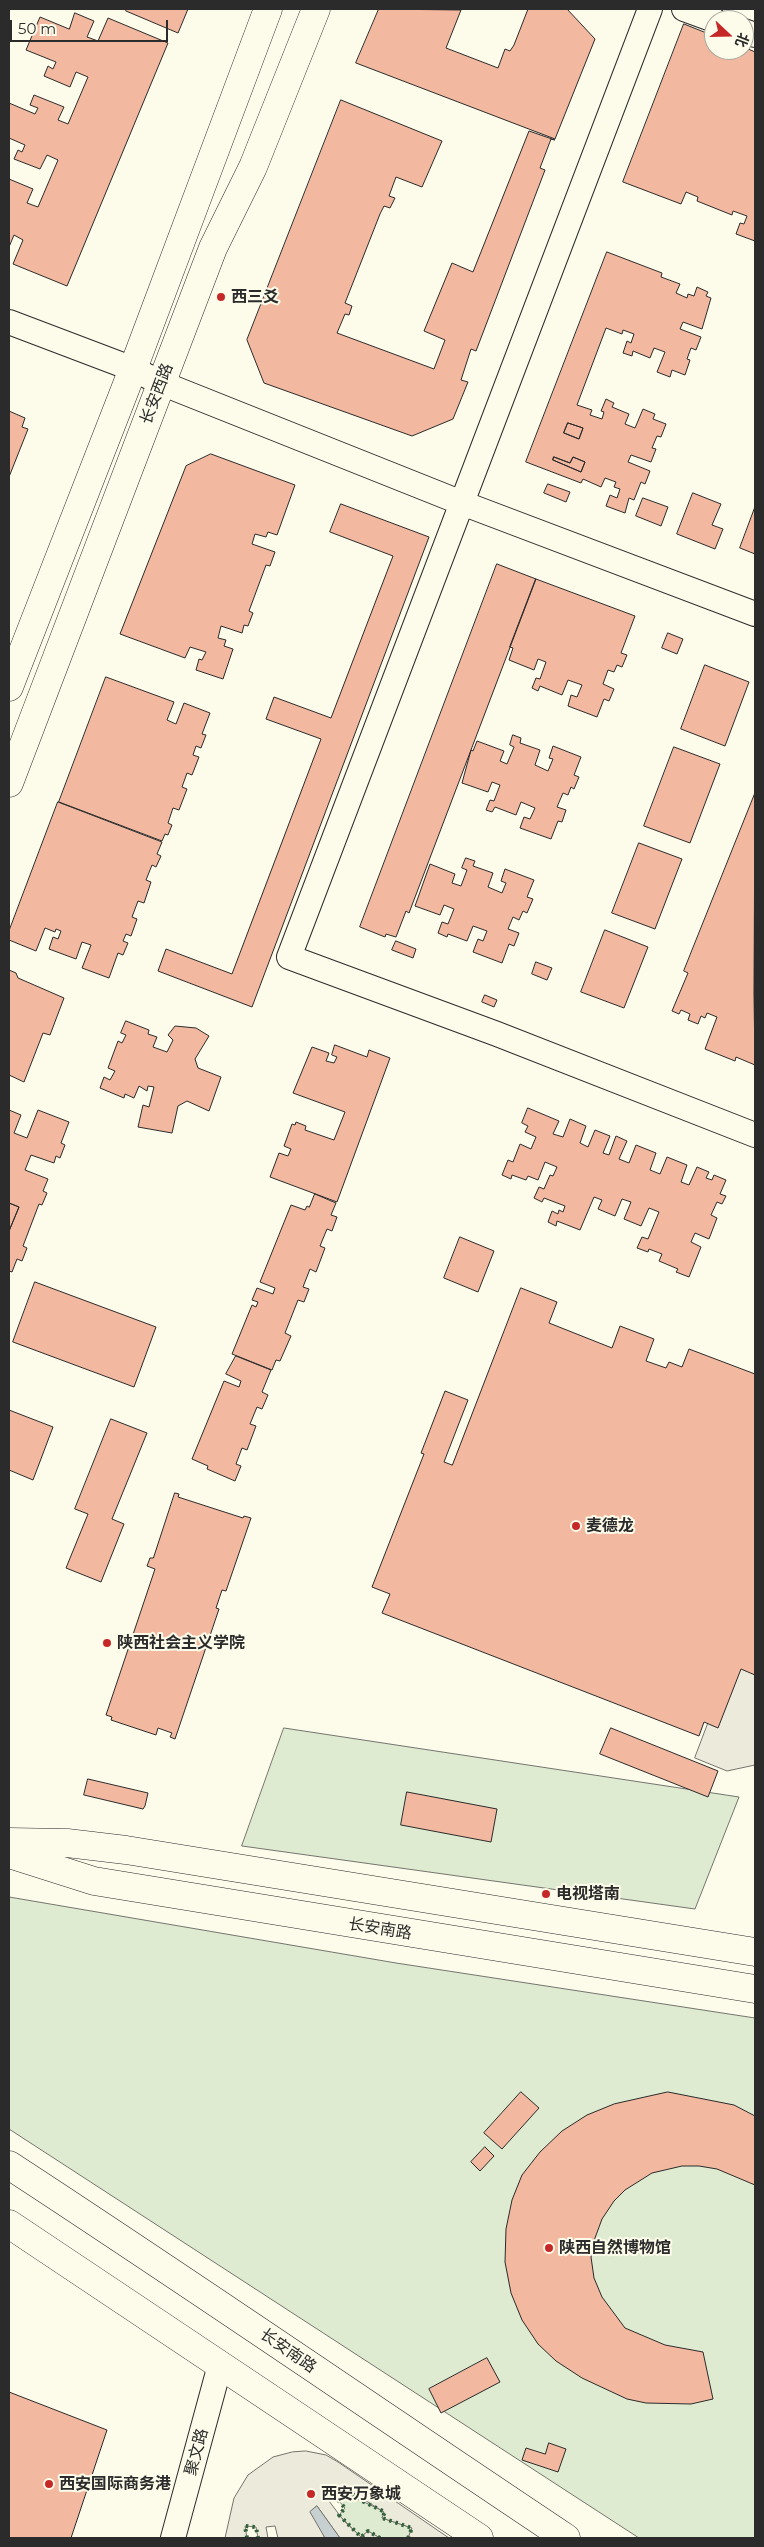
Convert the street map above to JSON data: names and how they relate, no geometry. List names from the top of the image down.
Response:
{
  "streets": {
    "main road": ["长安西路", "长安南路"],
    "street": ["聚文路"]
  },
  "places": [
    "西三爻",
    "麦德龙",
    "陕西社会主义学院",
    "电视塔南",
    "陕西自然博物馆",
    "西安国际商务港",
    "西安万象城"
  ],
  "scale_bar": "50 m",
  "north": "right"
}
